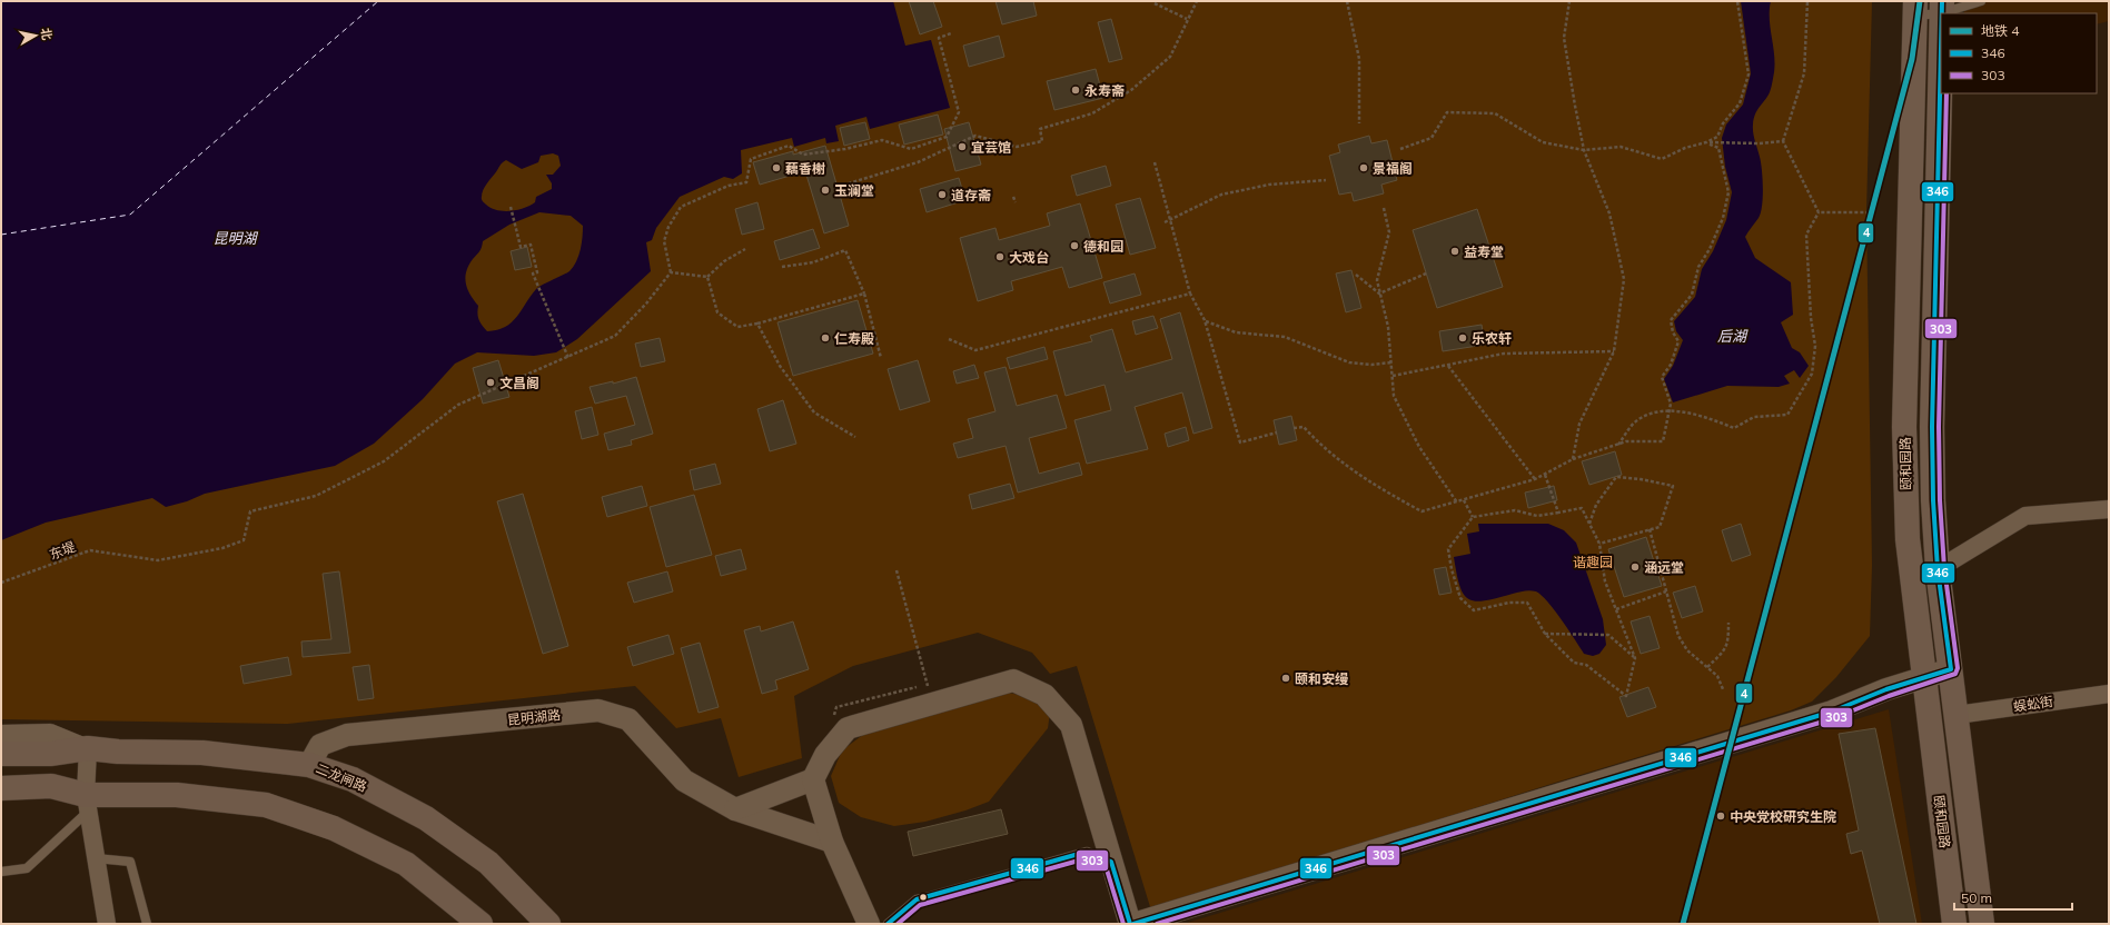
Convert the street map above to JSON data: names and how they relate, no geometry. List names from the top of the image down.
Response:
{
  "streets": {
    "main road": ["颐和园路", "二龙闸路"],
    "street": ["蜈蚣街", "昆明湖路"],
    "path": ["东堤"]
  },
  "crossings": [
    ["颐和园路", "蜈蚣街"],
    ["昆明湖路", "二龙闸路"]
  ],
  "water": ["昆明湖", "后湖"],
  "parks": ["谐趣园"],
  "places": [
    "永寿斋",
    "宜芸馆",
    "藕香榭",
    "景福阁",
    "玉澜堂",
    "道存斋",
    "德和园",
    "益寿堂",
    "大戏台",
    "仁寿殿",
    "乐农轩",
    "文昌阁",
    "涵远堂",
    "颐和安缦",
    "中央党校研究生院"
  ],
  "lines": ["metro line 4", "transit line 346", "transit line 303"],
  "legend": ["地铁 4", "346", "303"],
  "scale_bar": "50 m",
  "north": "right"
}
